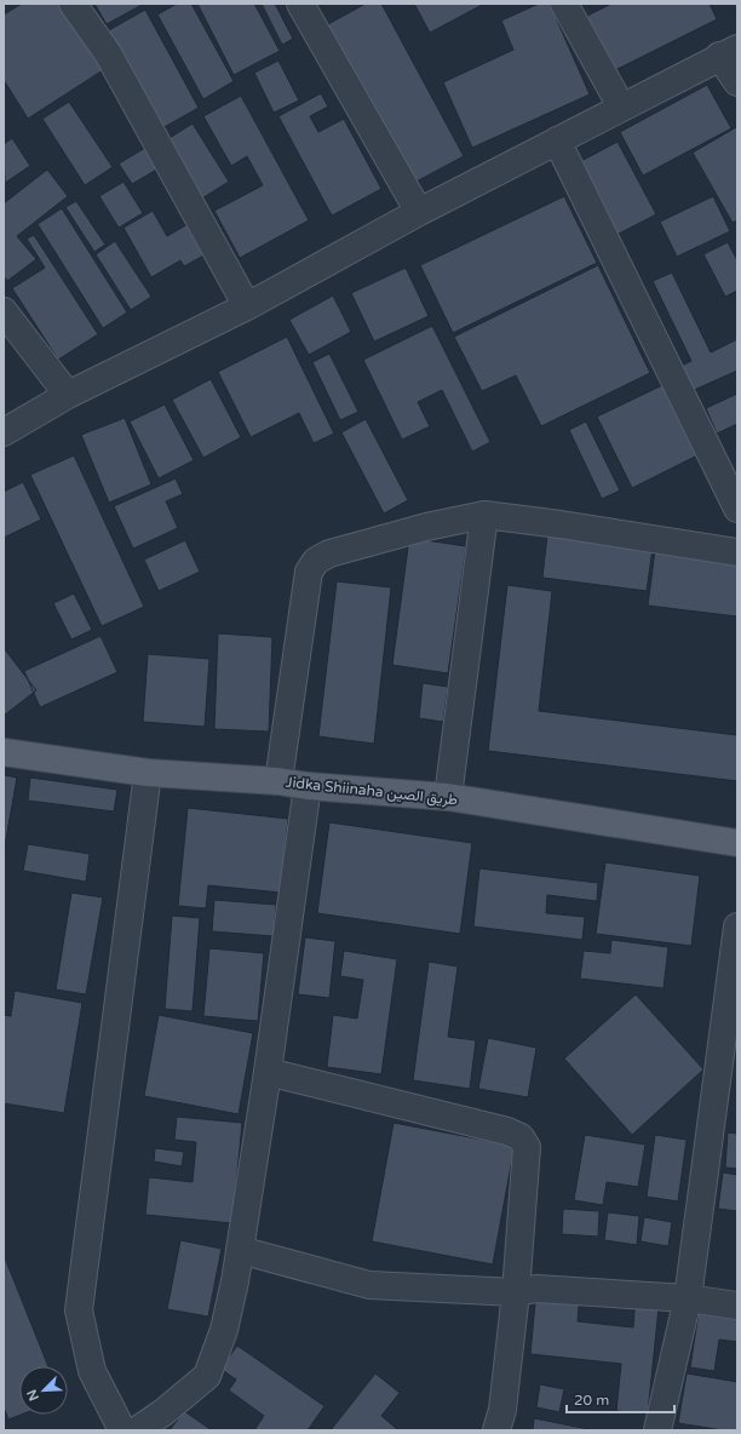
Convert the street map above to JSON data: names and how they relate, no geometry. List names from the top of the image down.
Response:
{
  "streets": {
    "main road": ["Jidka Shiinaha طريق الصين"]
  },
  "scale_bar": "20 m",
  "north": "bottom left"
}
